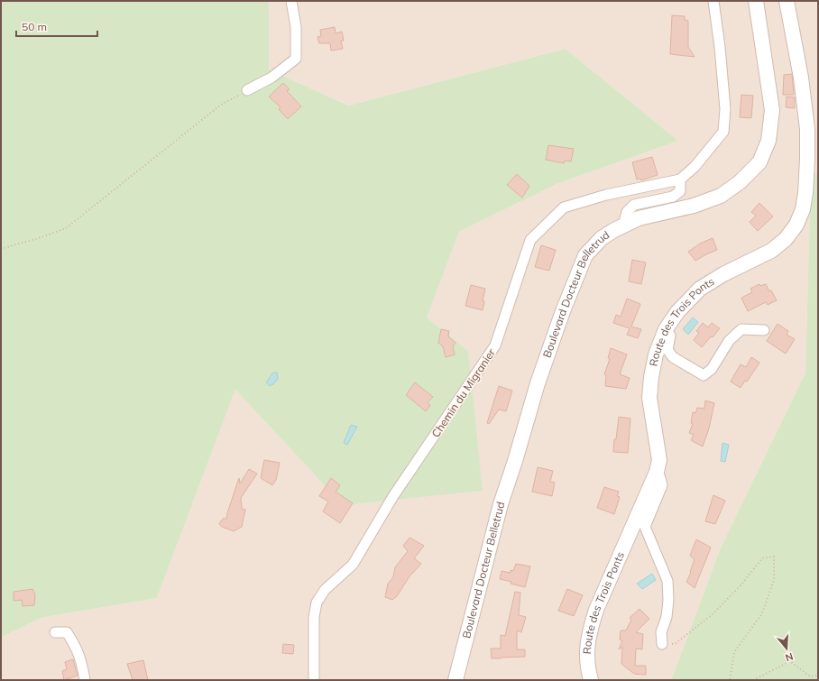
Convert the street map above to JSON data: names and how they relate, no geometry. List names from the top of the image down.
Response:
{
  "streets": {
    "main road": ["Boulevard Docteur Belletrud", "Route des Trois Ponts"],
    "street": ["Chemin du Migranier"]
  },
  "scale_bar": "50 m",
  "north": "bottom"
}
